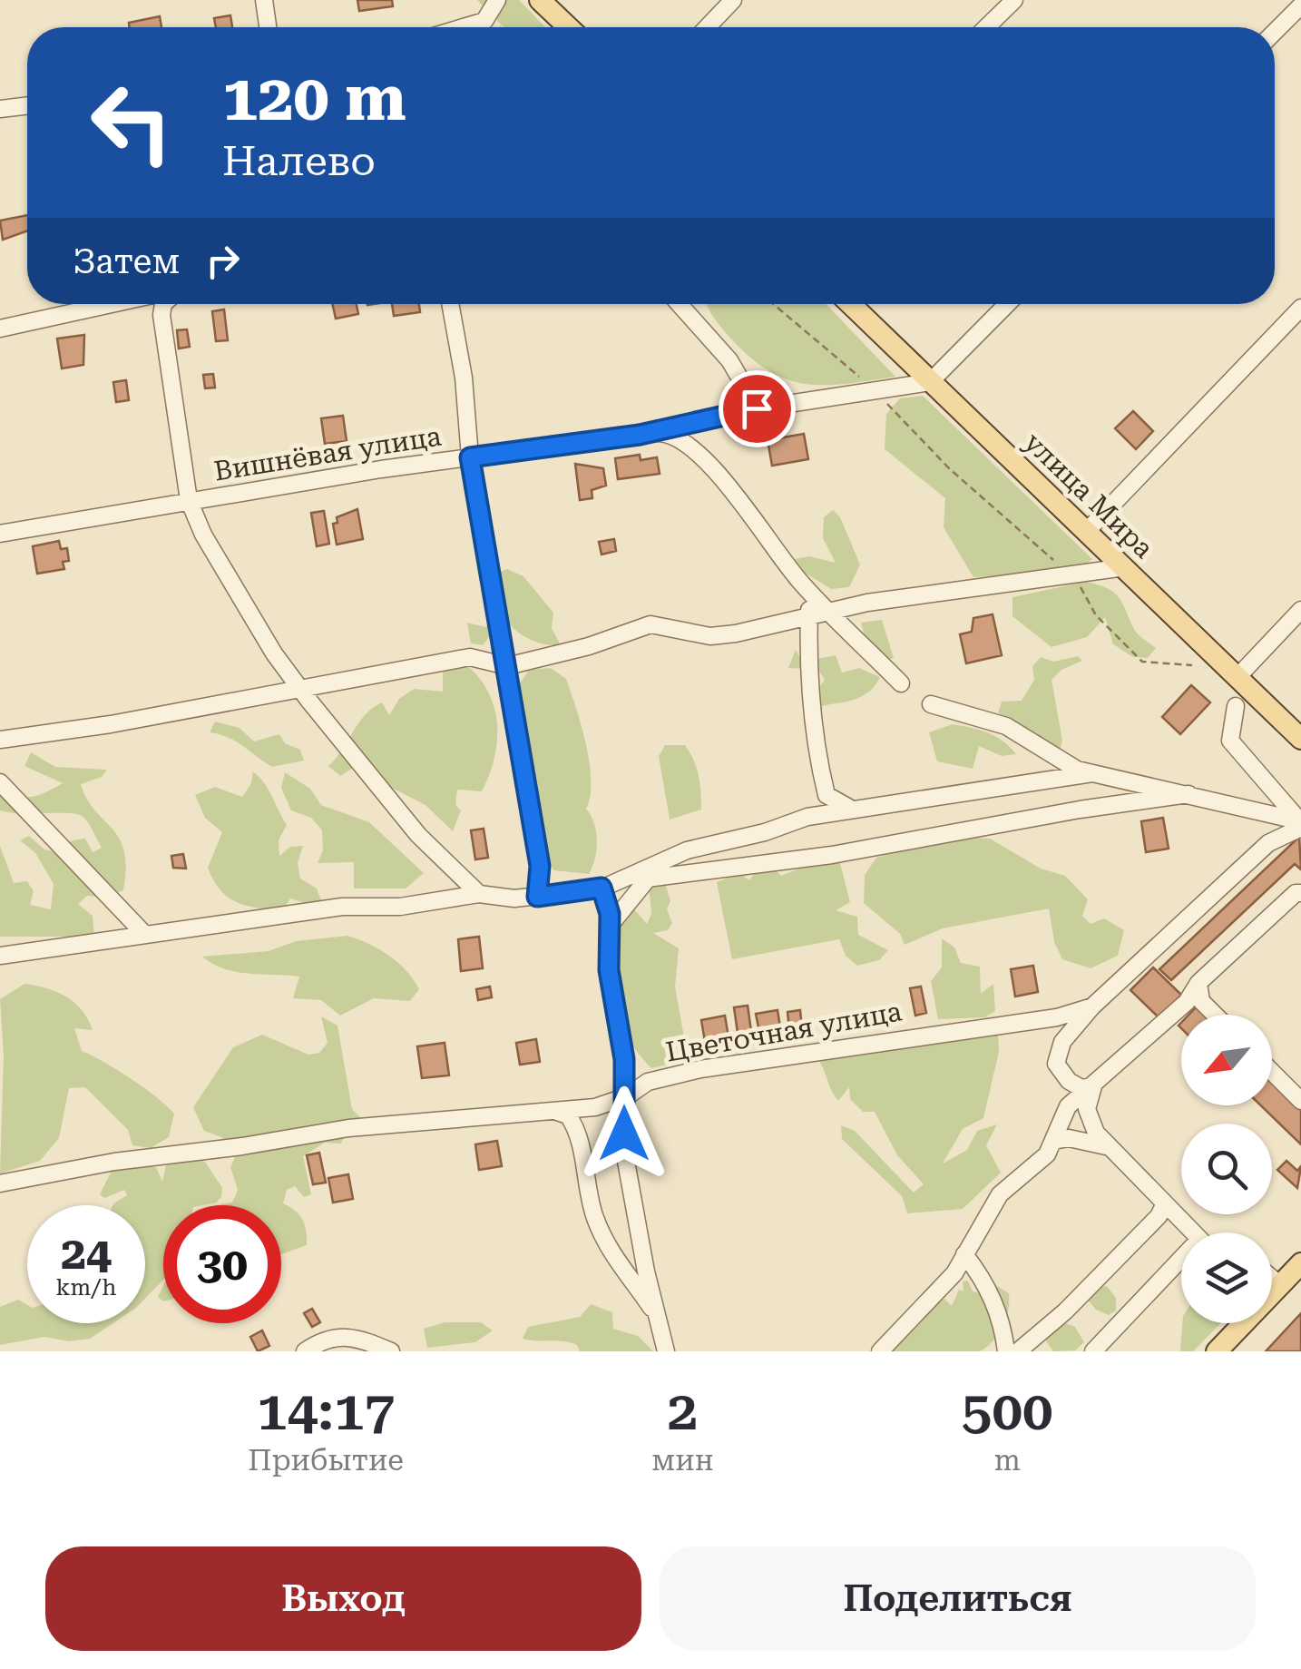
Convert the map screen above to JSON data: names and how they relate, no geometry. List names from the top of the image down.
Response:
{
  "streets": {
    "main road": ["улица Мира"],
    "street": ["Вишнёвая улица", "Цветочная улица"]
  },
  "crossings": [
    ["Вишнёвая улица", "улица Мира"]
  ],
  "north": "bottom left",
  "page": {
    "turn": ["120 m", "Налево"],
    "then": "Затем",
    "speed": "24 km/h",
    "limit": "30",
    "eta": [
      "14:17",
      "Прибытие",
      "2",
      "мин",
      "500",
      "m"
    ],
    "buttons": ["Выход", "Поделиться"]
  }
}
